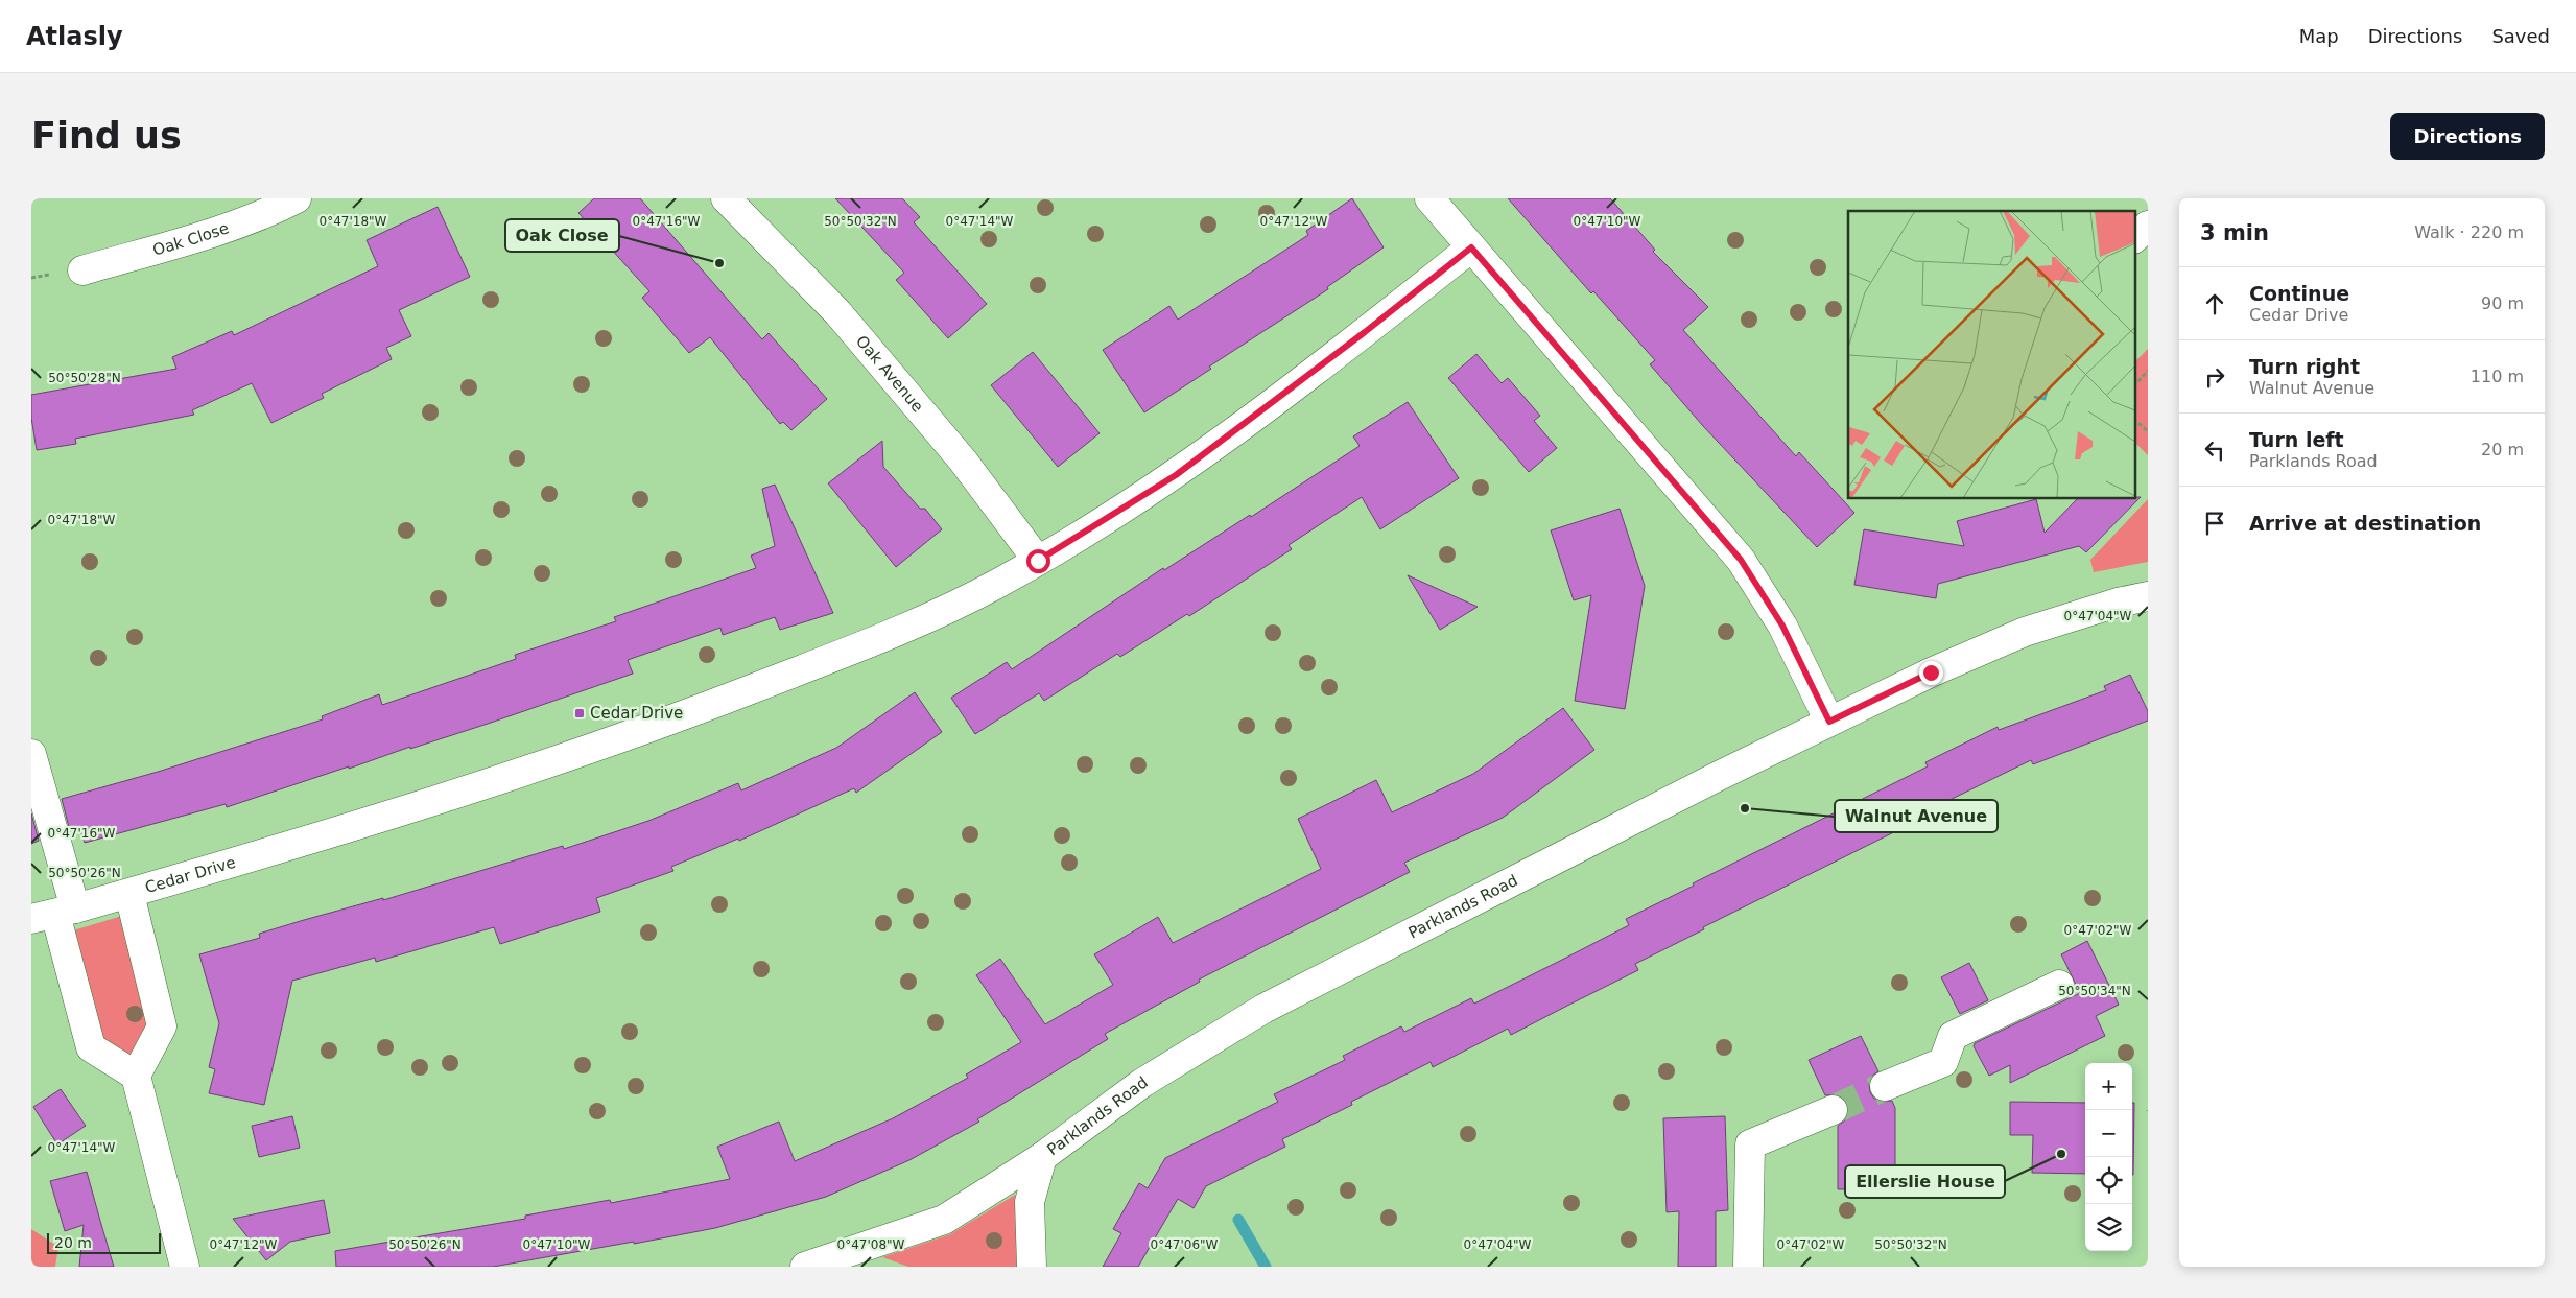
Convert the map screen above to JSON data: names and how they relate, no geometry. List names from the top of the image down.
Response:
{
  "streets": {
    "street": [
      "Oak Close",
      "Oak Avenue",
      "Cedar Drive",
      "Parklands Road"
    ]
  },
  "crossings": [
    ["Oak Avenue", "Cedar Drive"]
  ],
  "places": {
    "other": ["Oak Close", "Walnut Avenue", "Ellerslie House"],
    "transit": ["Cedar Drive"]
  },
  "scale_bar": "20 m",
  "page": {
    "header": "Atlasly",
    "nav": ["Map", "Directions", "Saved"],
    "buttons": "Directions",
    "title": "Find us",
    "heading": ["3 min", "Walk · 220 m"],
    "list": [
      ["Continue", "Cedar Drive", "90 m"],
      ["Turn right", "Walnut Avenue", "110 m"],
      ["Turn left", "Parklands Road", "20 m"],
      "Arrive at destination"
    ],
    "map_buttons": ["+", "−"],
    "scale": "20 m"
  },
  "coordinates": [
    "0°47'18\"W",
    "0°47'16\"W",
    "50°50'32\"N",
    "0°47'14\"W",
    "0°47'12\"W",
    "0°47'10\"W",
    "50°50'28\"N",
    "0°47'04\"W",
    "50°50'26\"N",
    "0°47'02\"W",
    "50°50'34\"N",
    "0°47'06\"W",
    "0°47'08\"W"
  ]
}
